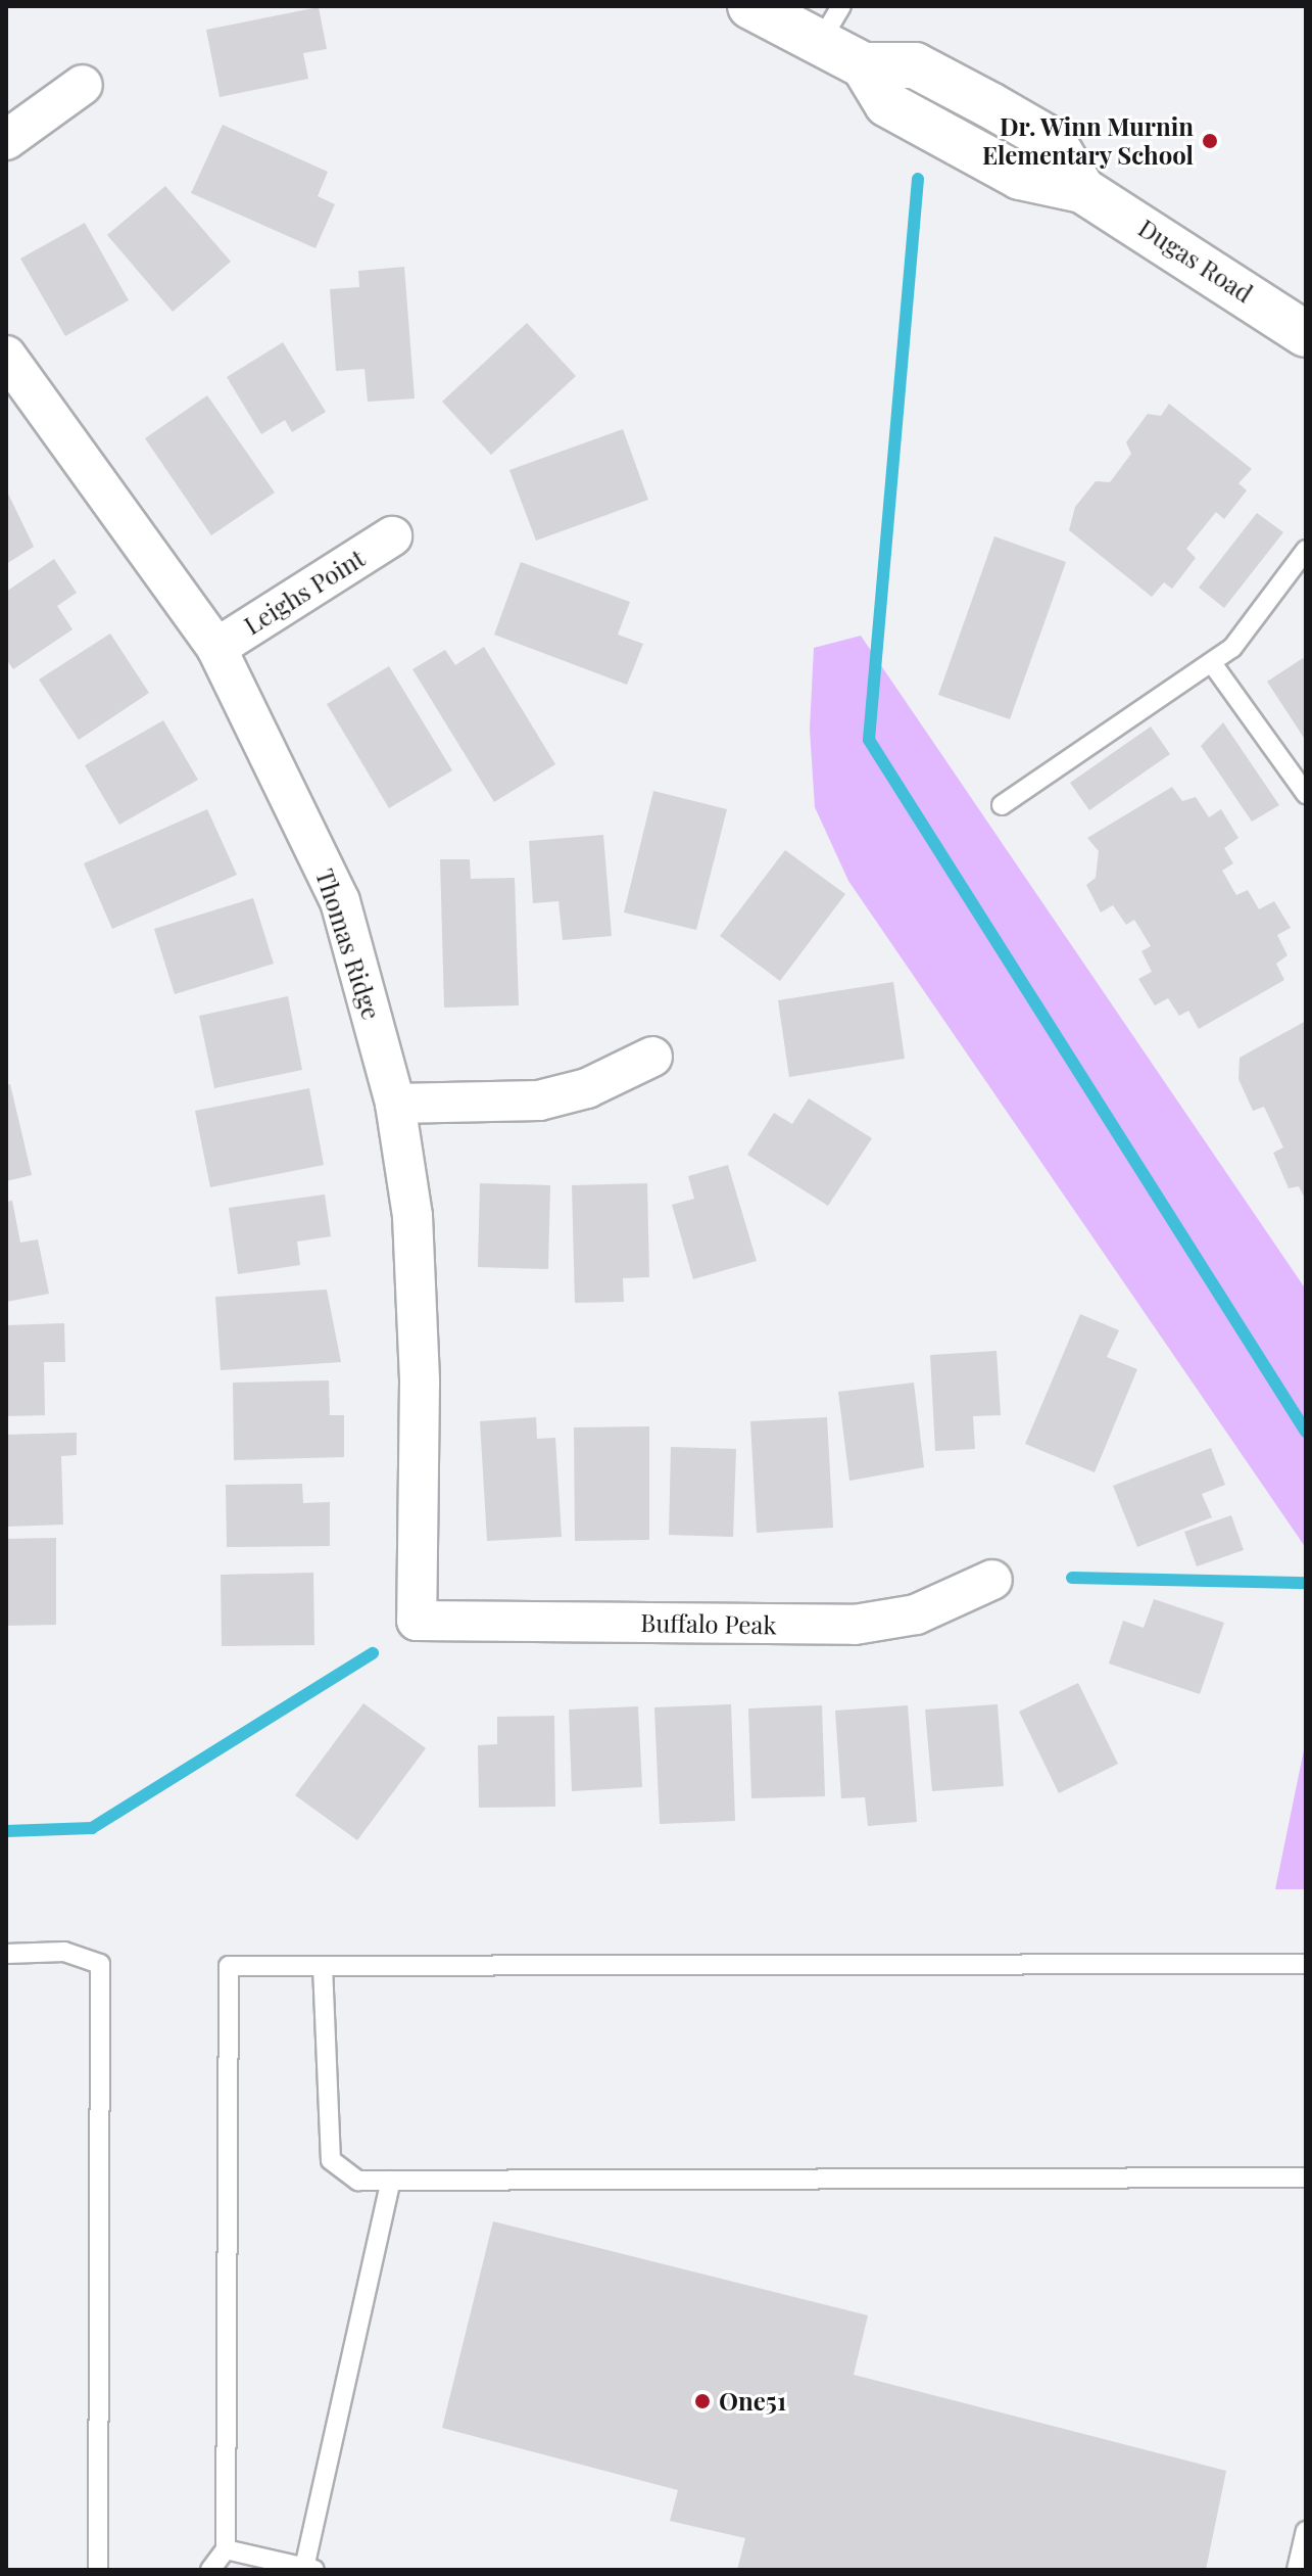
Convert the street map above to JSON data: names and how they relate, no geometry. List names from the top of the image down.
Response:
{
  "streets": {
    "street": [
      "Dugas Road",
      "Leighs Point",
      "Thomas Ridge",
      "Buffalo Peak"
    ]
  },
  "crossings": [
    ["Leighs Point", "Thomas Ridge"],
    ["Thomas Ridge", "Buffalo Peak"]
  ],
  "places": ["Dr. Winn Murnin Elementary School", "One51"]
}
